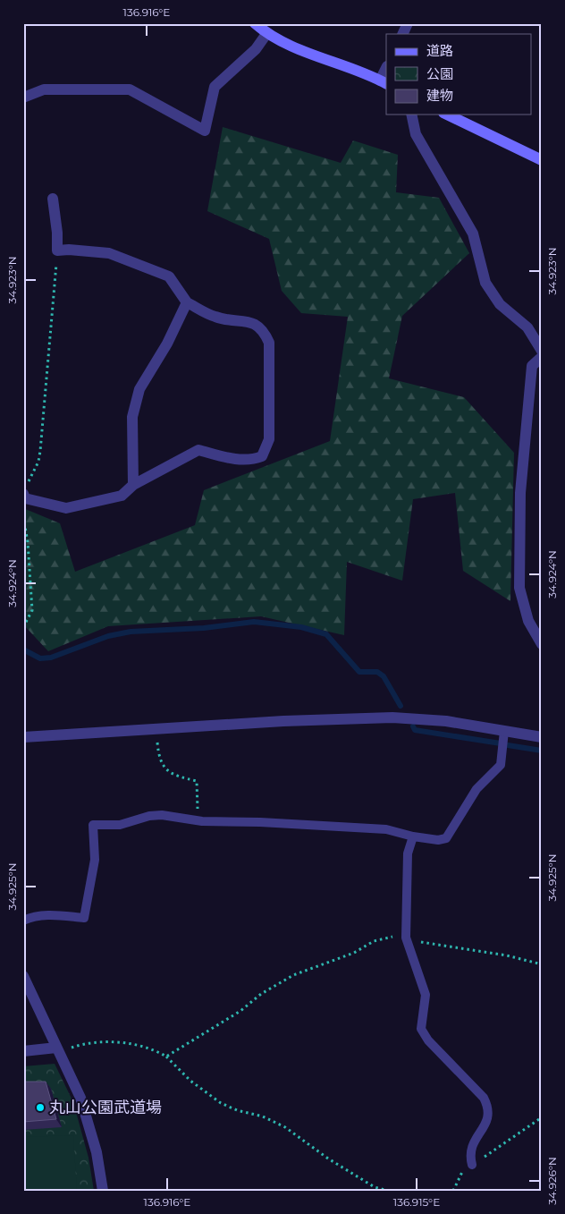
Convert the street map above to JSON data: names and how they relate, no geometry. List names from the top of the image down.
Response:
{
  "places": ["丸山公園武道場"],
  "legend": ["道路", "公園", "建物"],
  "coordinates": [
    "136.916°E",
    "34.923°N",
    "34.924°N",
    "34.925°N",
    "34.926°N",
    "136.915°E"
  ]
}
